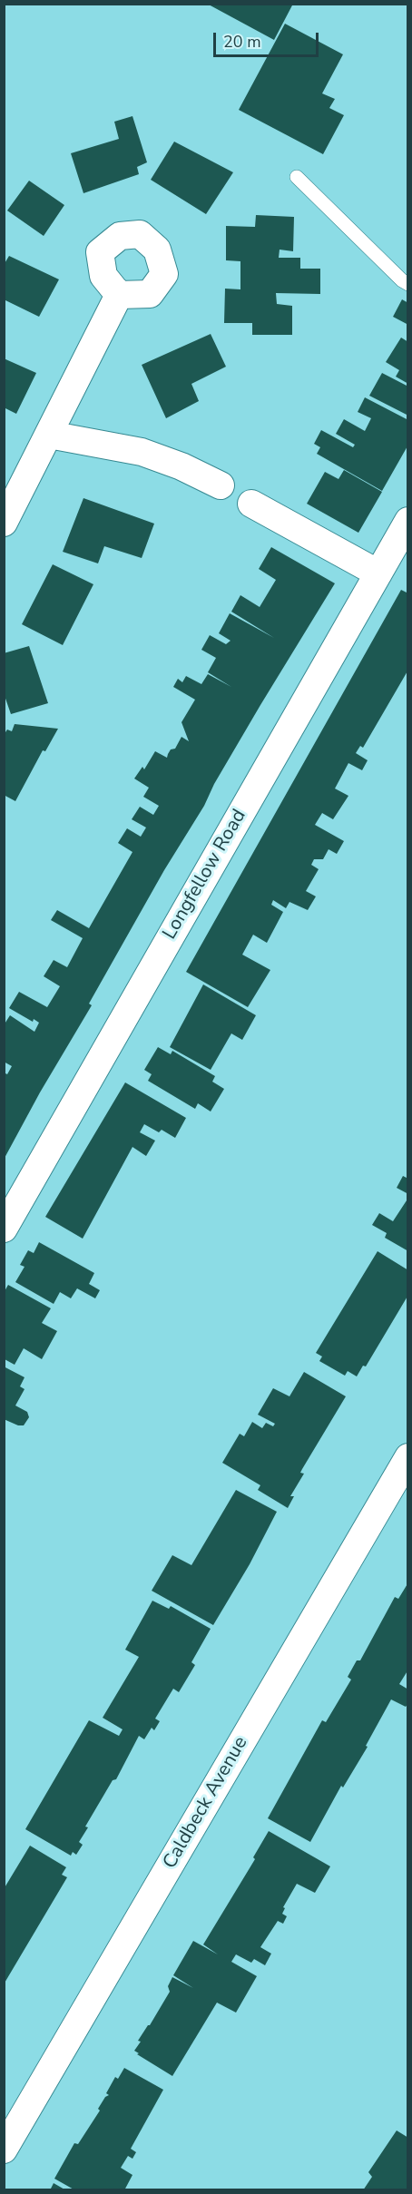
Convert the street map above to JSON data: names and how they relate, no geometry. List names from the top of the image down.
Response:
{
  "streets": {
    "street": ["Longfellow Road", "Caldbeck Avenue"]
  },
  "scale_bar": "20 m"
}
